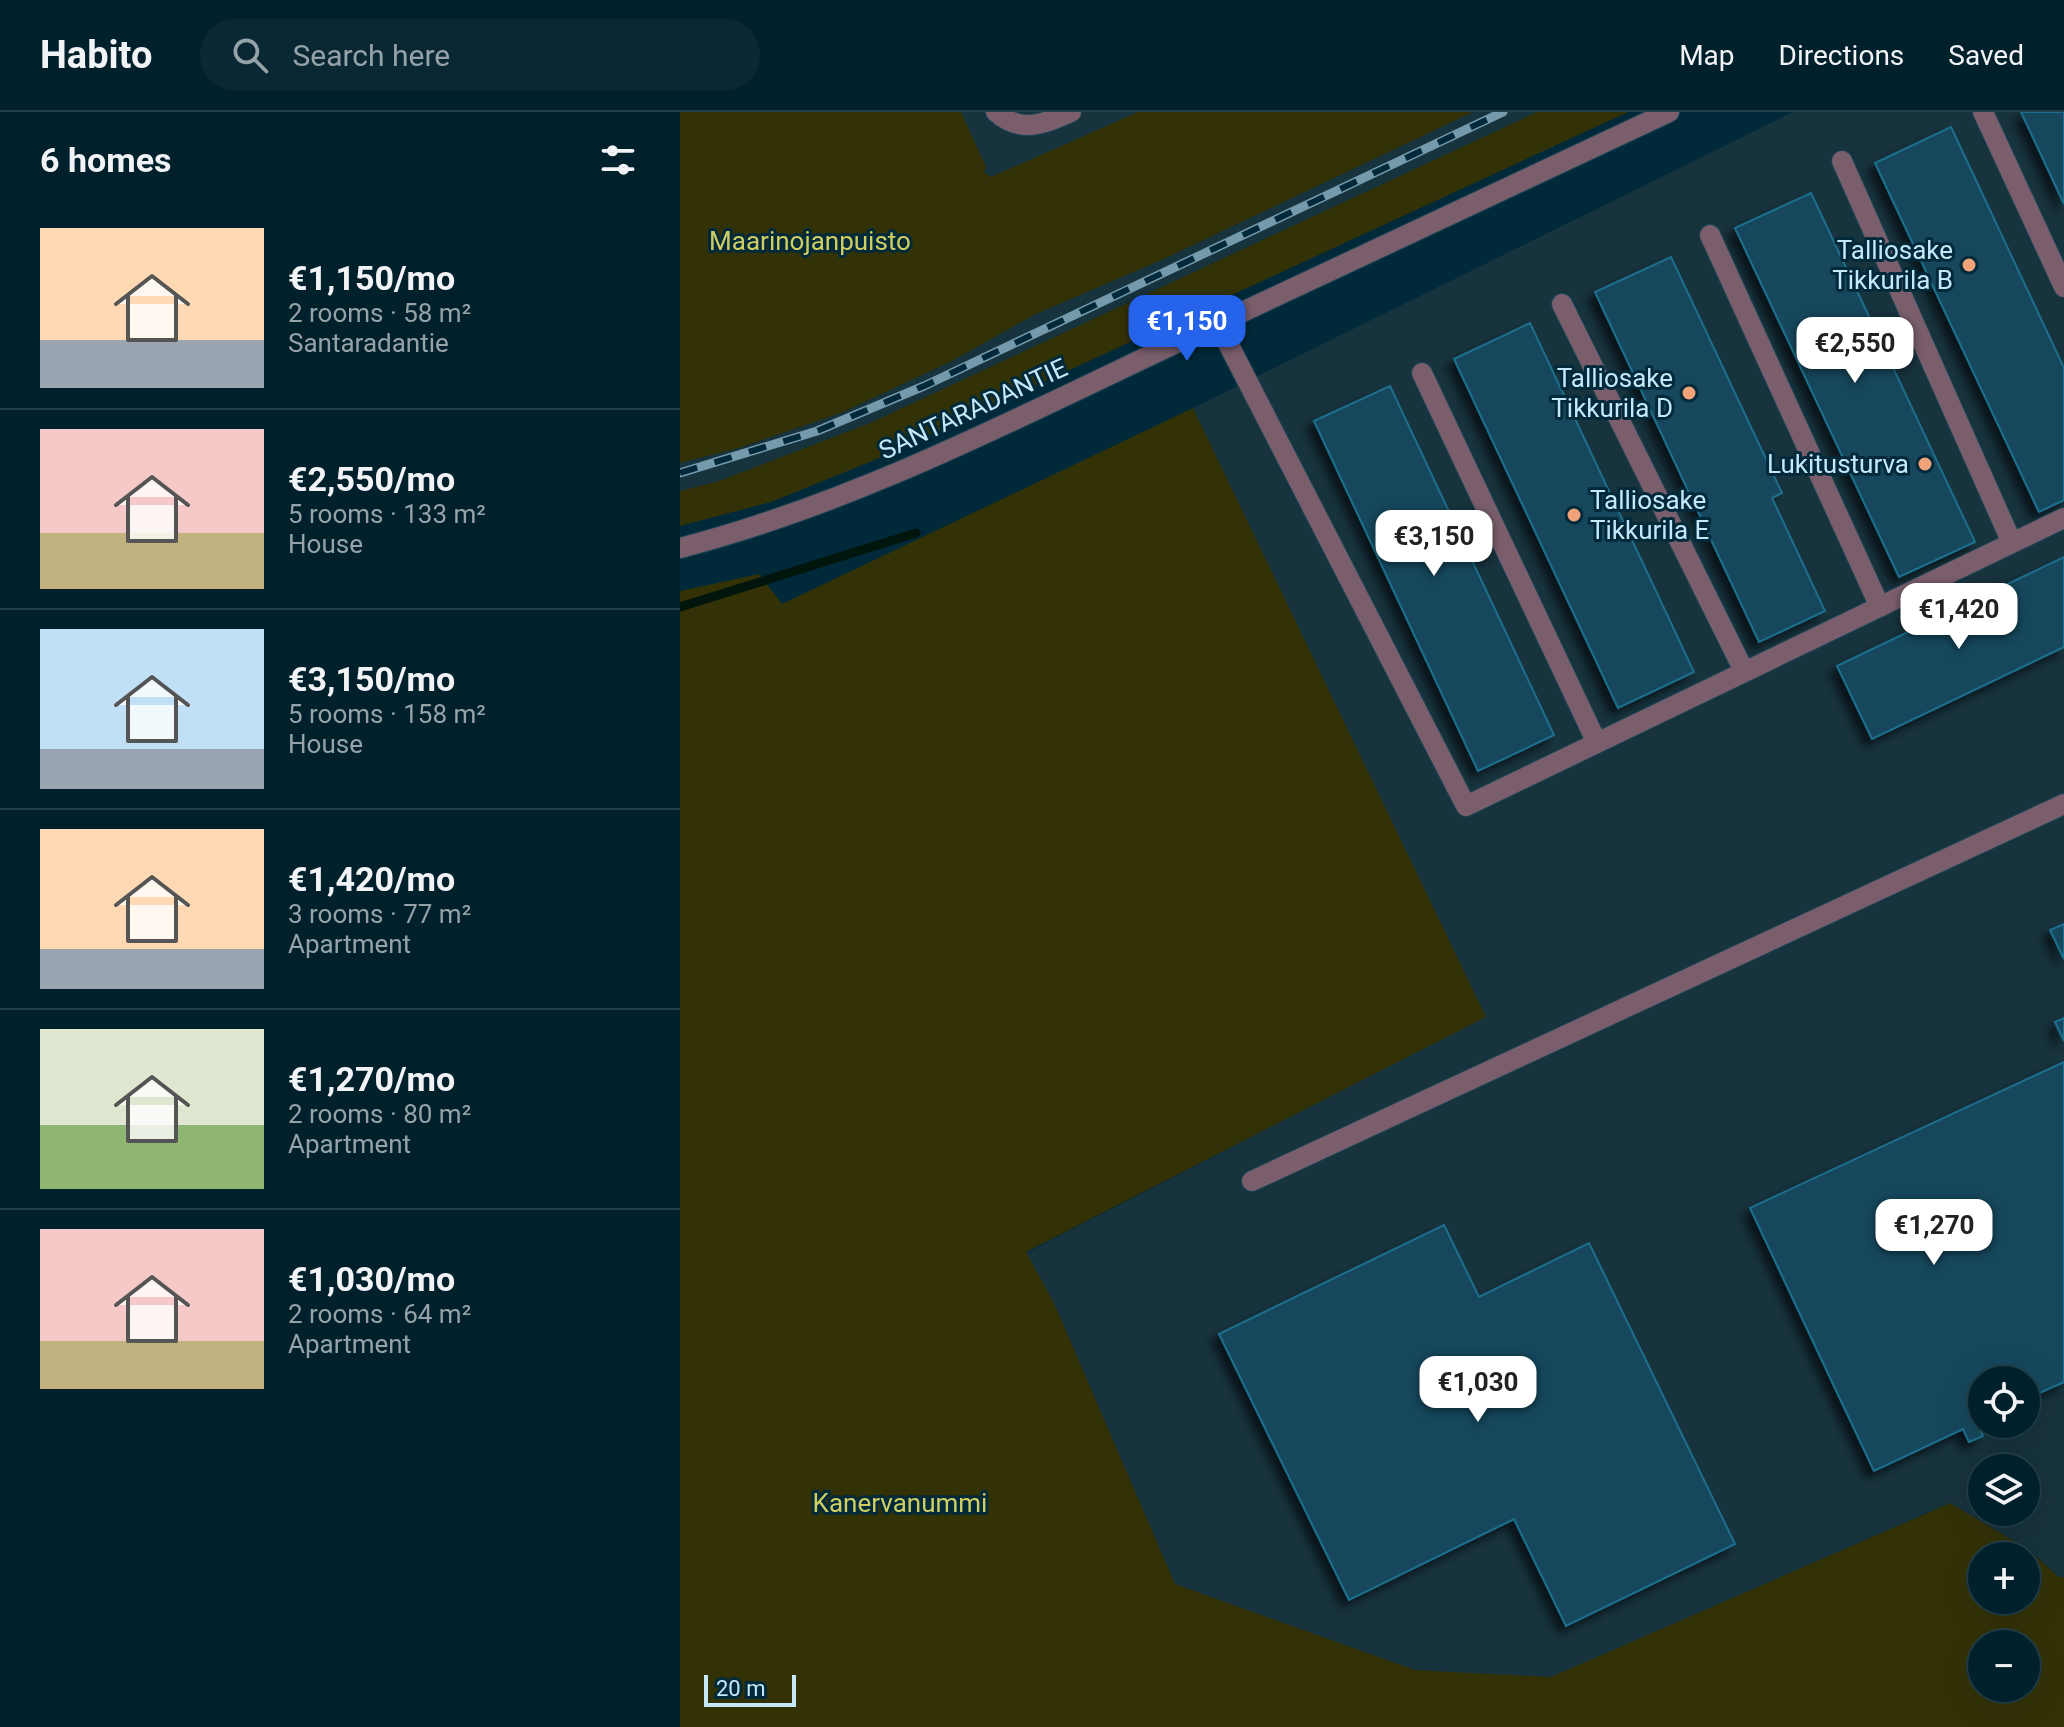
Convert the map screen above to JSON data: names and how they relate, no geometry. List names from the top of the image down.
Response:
{
  "streets": {
    "street": ["SANTARADANTIE"]
  },
  "parks": ["Maarinojanpuisto", "Kanervanummi"],
  "places": [
    "Talliosake Tikkurila B",
    "Talliosake Tikkurila D",
    "Lukitusturva",
    "Talliosake Tikkurila E"
  ],
  "scale_bar": "20 m",
  "page": {
    "header": "Habito",
    "search": "Search here",
    "nav": ["Map", "Directions", "Saved"],
    "heading": "6 homes",
    "list": [
      {
        "name": "€1,150/mo",
        "note": "2 rooms · 58 m² · Santaradantie"
      },
      {
        "name": "€2,550/mo",
        "note": "5 rooms · 133 m² · House"
      },
      {
        "name": "€3,150/mo",
        "note": "5 rooms · 158 m² · House"
      },
      {
        "name": "€1,420/mo",
        "note": "3 rooms · 77 m² · Apartment"
      },
      {
        "name": "€1,270/mo",
        "note": "2 rooms · 80 m² · Apartment"
      },
      {
        "name": "€1,030/mo",
        "note": "2 rooms · 64 m² · Apartment"
      }
    ],
    "price": [
      "€1,150",
      "€2,550",
      "€3,150",
      "€1,420",
      "€1,270",
      "€1,030"
    ],
    "map_buttons": ["+", "−"],
    "scale": "20 m"
  }
}
